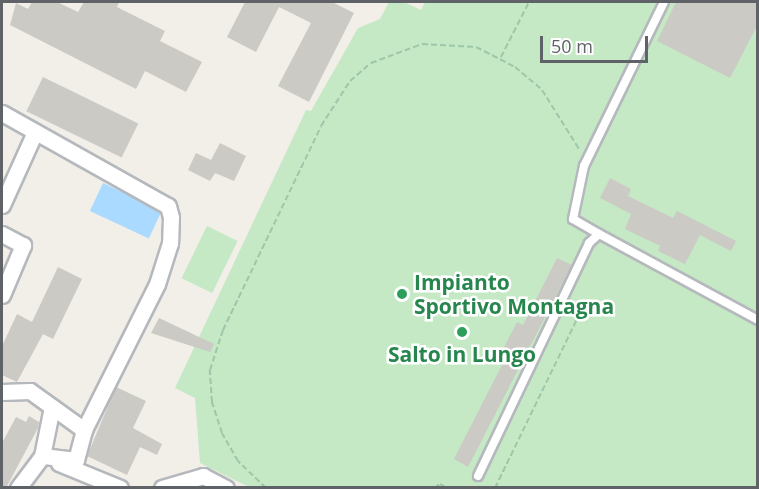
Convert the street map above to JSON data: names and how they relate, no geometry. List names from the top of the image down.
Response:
{
  "places": ["Impianto Sportivo Montagna", "Salto in Lungo"],
  "scale_bar": "50 m"
}
